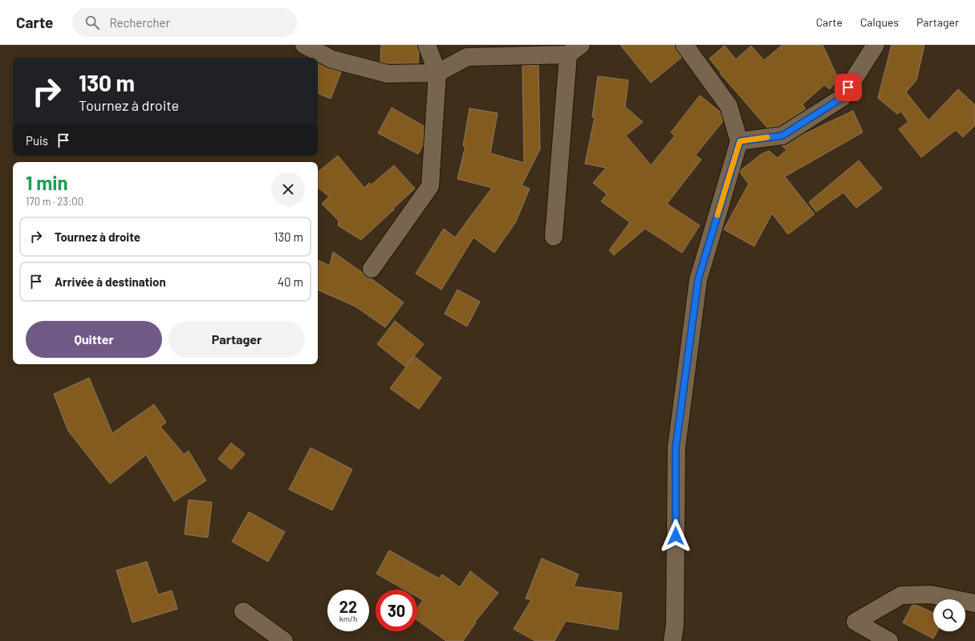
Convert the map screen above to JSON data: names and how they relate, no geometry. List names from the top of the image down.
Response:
{
  "page": {
    "header": "Carte",
    "search": "Rechercher",
    "nav": ["Carte", "Calques", "Partager"],
    "turn": ["130 m", "Tournez à droite"],
    "then": "Puis",
    "heading": ["1 min", "170 m · 23:00"],
    "list": [
      {
        "name": "Tournez à droite",
        "value": "130 m"
      },
      {
        "name": "Arrivée à destination",
        "value": "40 m"
      }
    ],
    "buttons": ["Quitter", "Partager"],
    "speed": "22 km/h",
    "limit": "30"
  }
}
